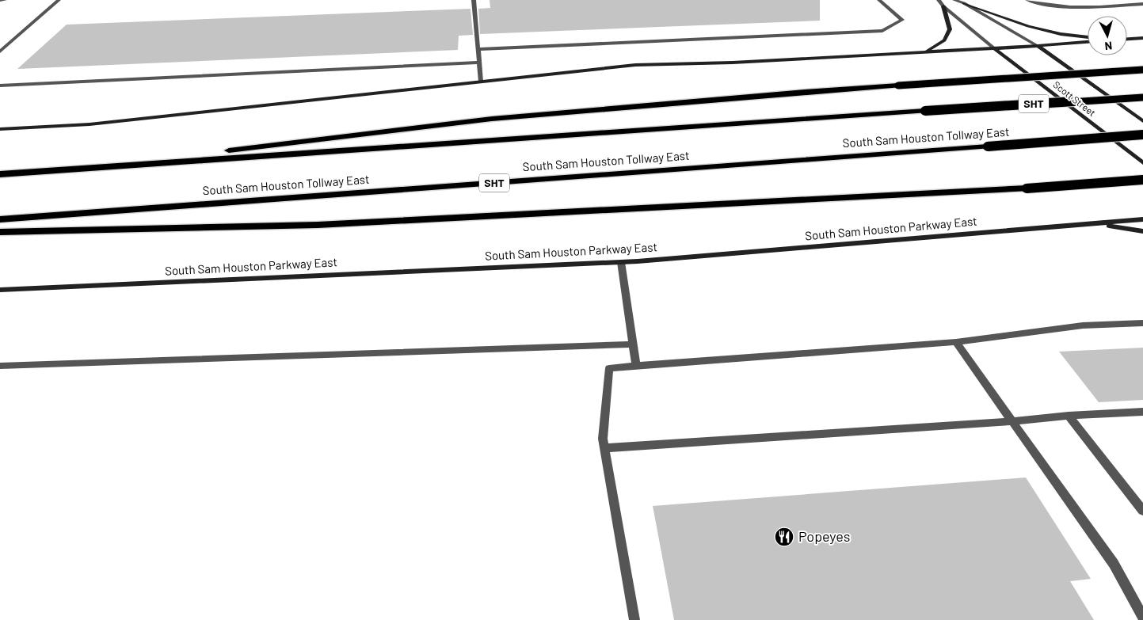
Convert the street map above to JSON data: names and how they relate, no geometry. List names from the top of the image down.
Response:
{
  "streets": {
    "highway": ["SHT", "South Sam Houston Tollway East"],
    "main road": ["Scott Street", "South Sam Houston Parkway East"]
  },
  "places": {
    "restaurant": ["Popeyes"]
  },
  "north": "bottom"
}
